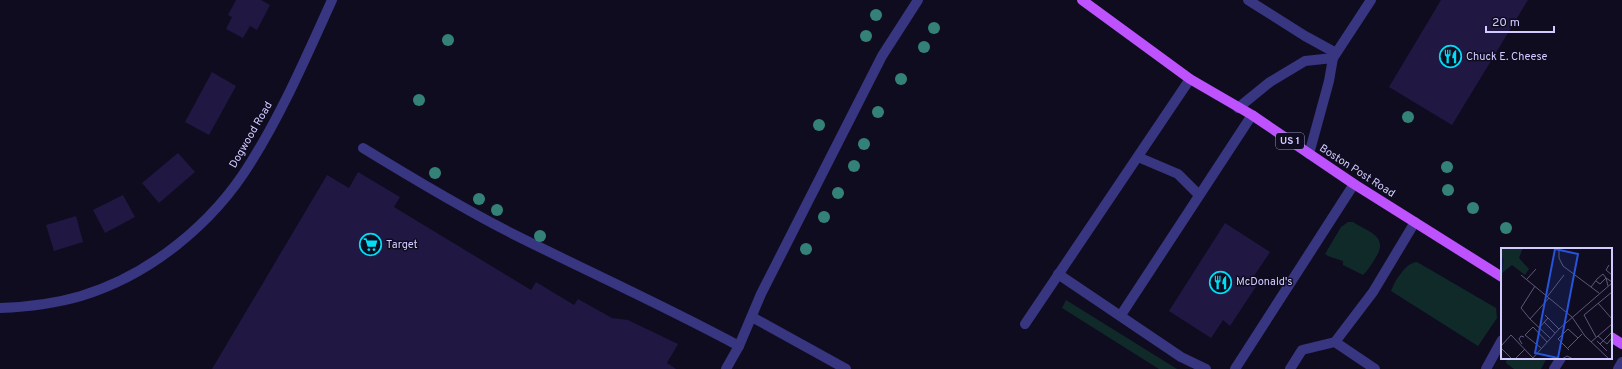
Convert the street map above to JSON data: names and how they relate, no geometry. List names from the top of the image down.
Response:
{
  "streets": {
    "main road": ["US 1", "Boston Post Road"],
    "street": ["Dogwood Road"]
  },
  "places": {
    "restaurant": ["Chuck E. Cheese", "McDonald's"],
    "supermarket": ["Target"]
  },
  "scale_bar": "20 m"
}
